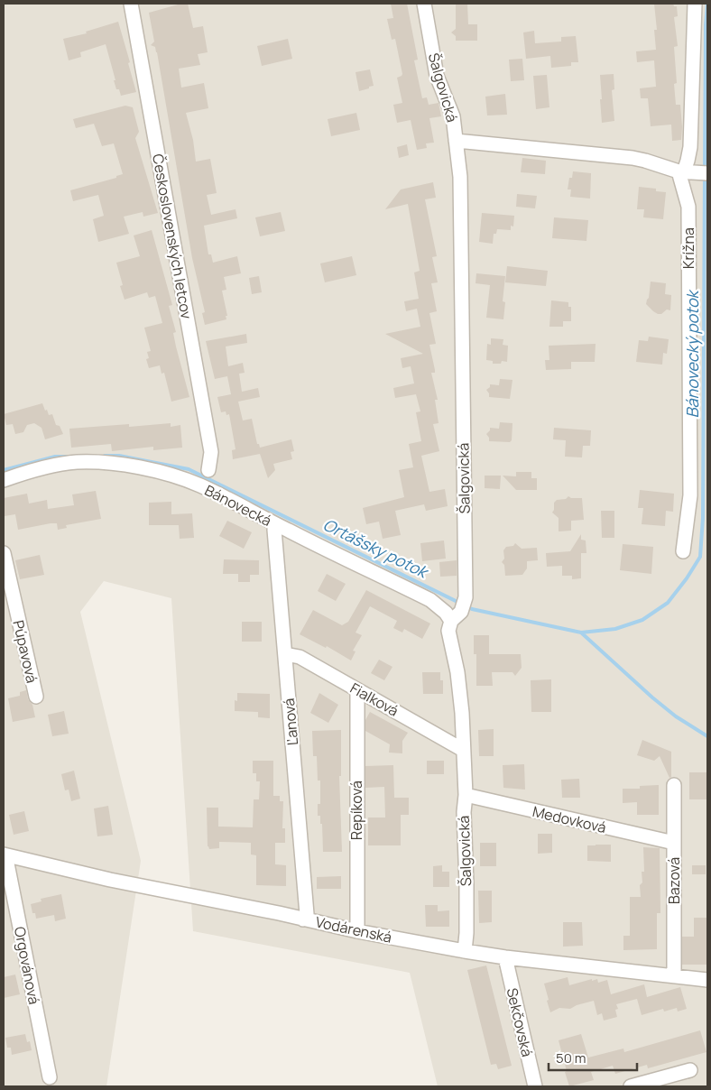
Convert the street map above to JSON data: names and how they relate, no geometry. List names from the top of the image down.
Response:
{
  "streets": {
    "street": [
      "Šalgovická",
      "Československých letcov",
      "Krížna",
      "Bánovecká",
      "Púpavová",
      "Fialková",
      "Ľanová",
      "Repíková",
      "Medovková",
      "Bazová",
      "Vodárenská",
      "Orgovánová",
      "Sekčovská"
    ]
  },
  "crossings": [
    ["Šalgovická", "Bánovecká"],
    ["Šalgovická", "Fialková"],
    ["Šalgovická", "Medovková"],
    ["Šalgovická", "Vodárenská"],
    ["Bánovecká", "Ľanová"],
    ["Fialková", "Ľanová"],
    ["Fialková", "Repíková"],
    ["Ľanová", "Vodárenská"],
    ["Repíková", "Vodárenská"],
    ["Medovková", "Bazová"],
    ["Bazová", "Vodárenská"],
    ["Vodárenská", "Orgovánová"],
    ["Vodárenská", "Sekčovská"]
  ],
  "water": ["Bánovecký potok", "Ortášsky potok"],
  "scale_bar": "50 m"
}
